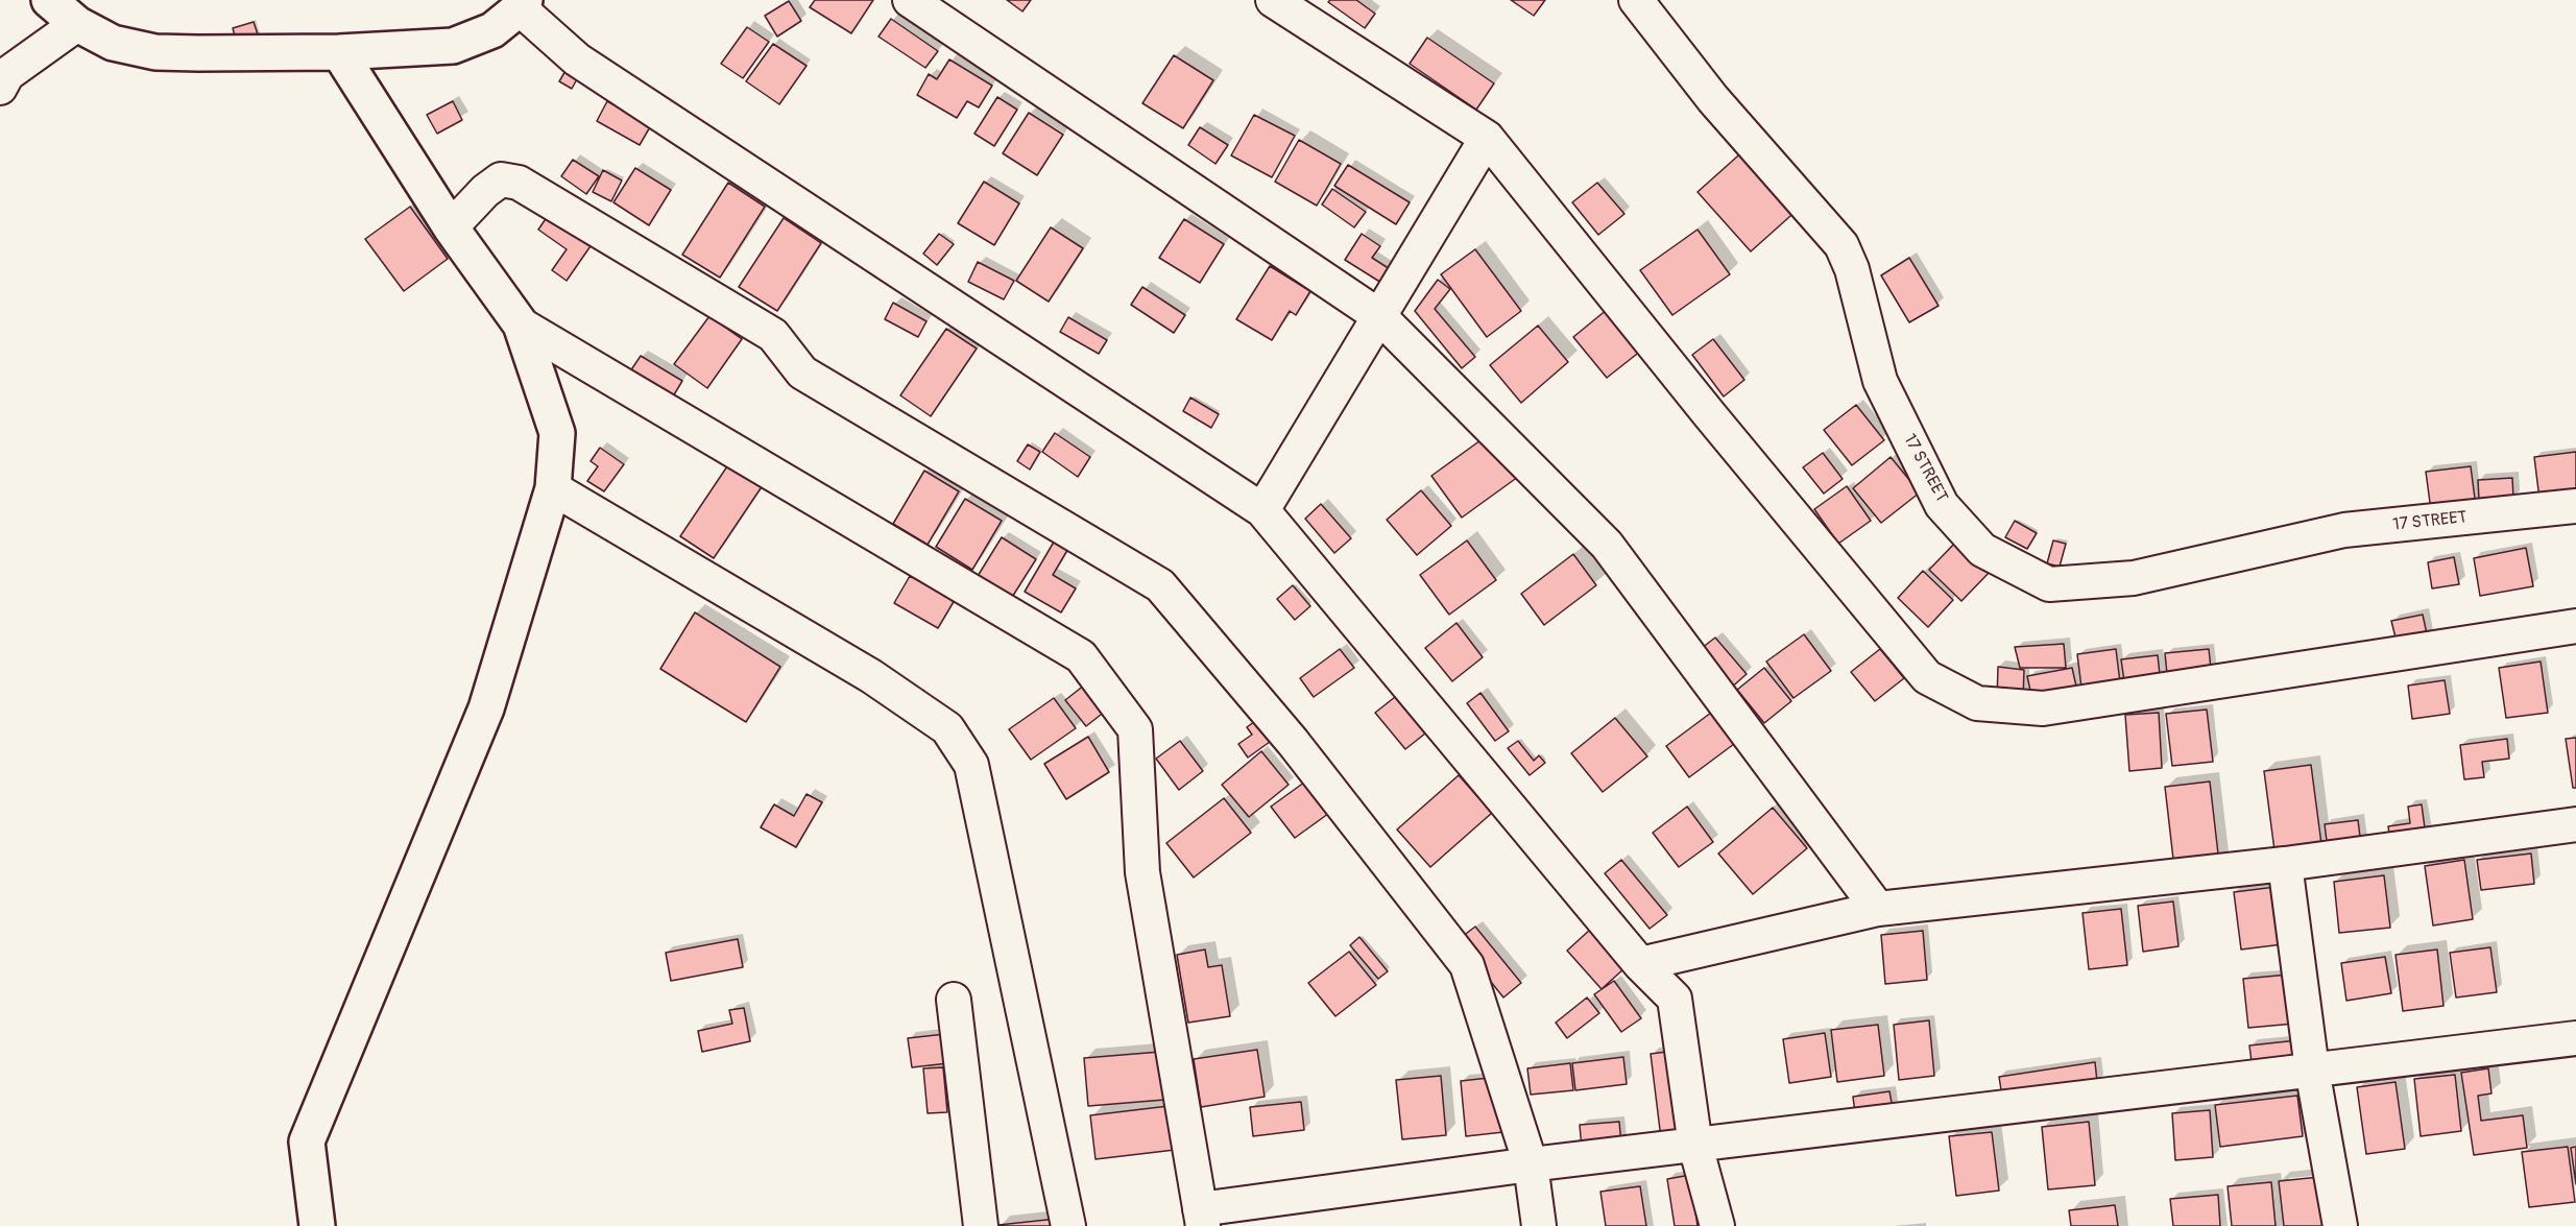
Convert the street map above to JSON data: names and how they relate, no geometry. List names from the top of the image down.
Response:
{
  "streets": {
    "street": ["17 STREET"]
  }
}
